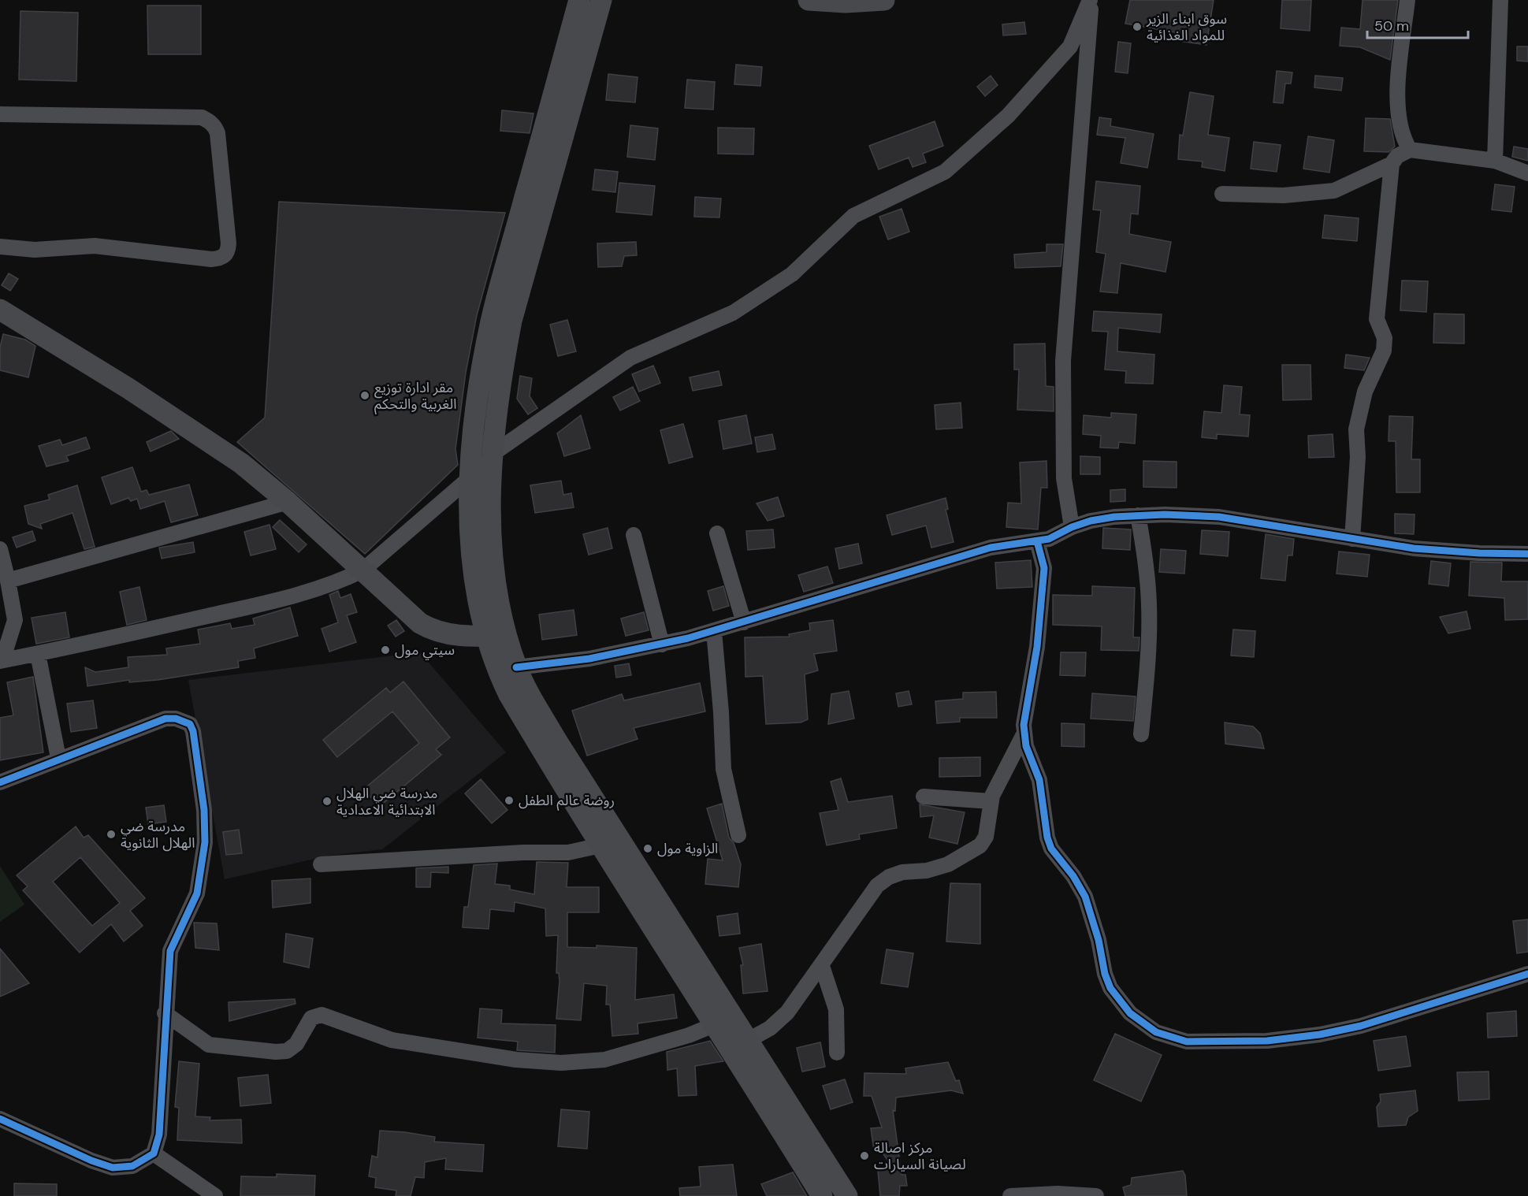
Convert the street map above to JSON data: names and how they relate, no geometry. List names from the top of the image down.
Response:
{
  "places": [
    "سوق ابناء الزير للمواد الغذائية",
    "مقر ادارة توزيع الغربية والتحكم",
    "سيتي مول",
    "روضة عالم الطفل",
    "مدرسة ضي الهلال الابتدائية الاعدادية",
    "مدرسة ضي الهلال الثانوية",
    "الزاوية مول",
    "مركز اصالة لصيانة السيارات"
  ],
  "scale_bar": "50 m"
}
